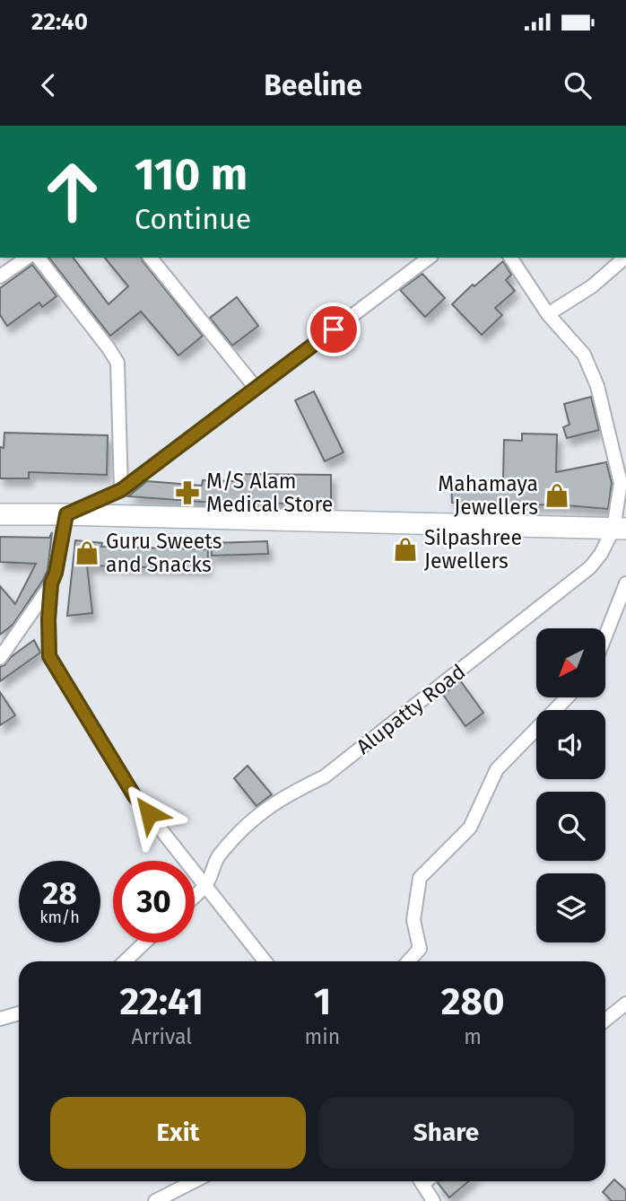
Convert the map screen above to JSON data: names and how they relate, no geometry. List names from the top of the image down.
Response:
{
  "streets": {
    "street": ["Alupatty Road"]
  },
  "places": {
    "pharmacy": ["M/S Alam Medical Store"],
    "shop": ["Mahamaya Jewellers", "Silpashree Jewellers", "Guru Sweets and Snacks"]
  },
  "north": "bottom left",
  "page": {
    "status": "22:40",
    "header": "Beeline",
    "turn": ["110 m", "Continue"],
    "speed": "28 km/h",
    "limit": "30",
    "eta": [
      "22:41",
      "Arrival",
      "1",
      "min",
      "280",
      "m"
    ],
    "buttons": ["Exit", "Share"]
  }
}
